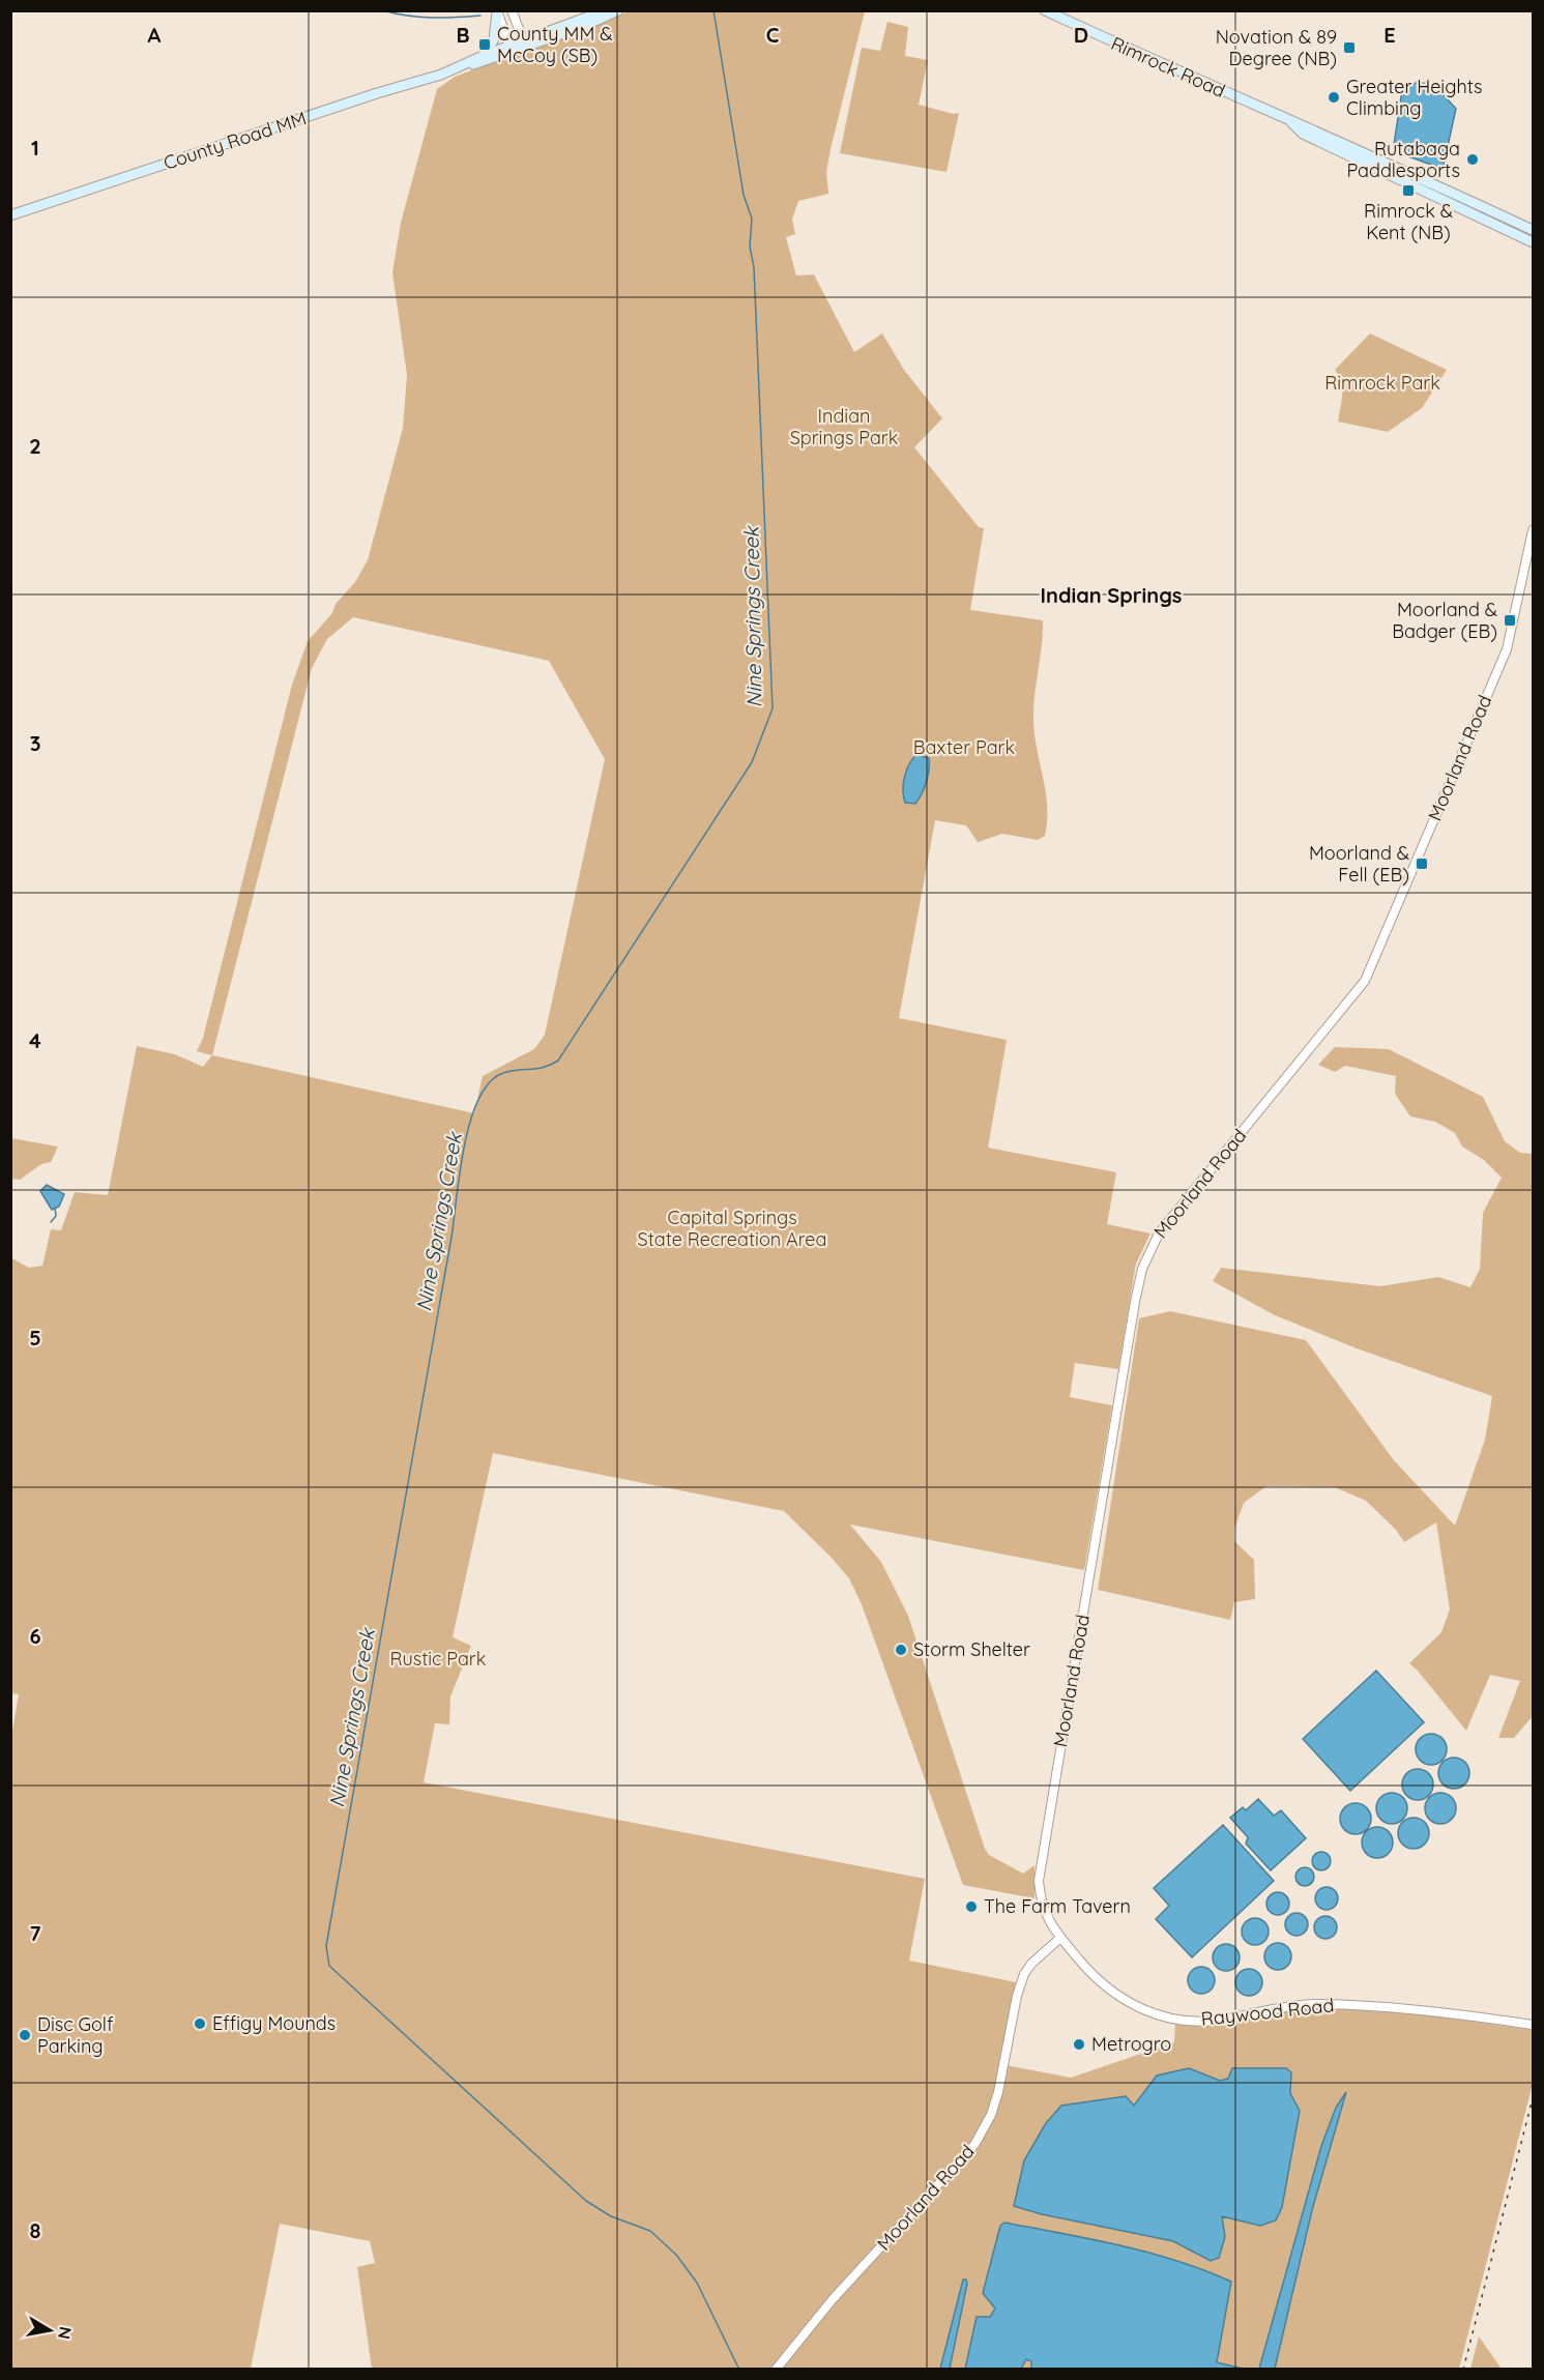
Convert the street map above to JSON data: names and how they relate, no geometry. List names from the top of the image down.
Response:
{
  "streets": {
    "main road": ["Rimrock Road", "County Road MM"],
    "street": ["Moorland Road", "Raywood Road"]
  },
  "crossings": [
    ["Moorland Road", "Raywood Road"]
  ],
  "districts": ["Indian Springs"],
  "water": ["Nine Springs Creek"],
  "parks": [
    "Rimrock Park",
    "Indian Springs Park",
    "Baxter Park",
    "Capital Springs State Recreation Area",
    "Rustic Park"
  ],
  "places": {
    "transit": [
      "County MM & McCoy (SB)",
      "Novation & 89 Degree (NB)",
      "Rimrock & Kent (NB)",
      "Moorland & Badger (EB)",
      "Moorland & Fell (EB)"
    ],
    "other": [
      "Greater Heights Climbing",
      "Rutabaga Paddlesports",
      "Storm Shelter",
      "The Farm Tavern",
      "Effigy Mounds",
      "Disc Golf Parking",
      "Metrogro"
    ]
  },
  "north": "right",
  "grid": {
    "columns": [
      "A",
      "B",
      "C",
      "D",
      "E"
    ],
    "rows": [
      "1",
      "2",
      "3",
      "4",
      "5",
      "6",
      "7",
      "8"
    ]
  }
}
